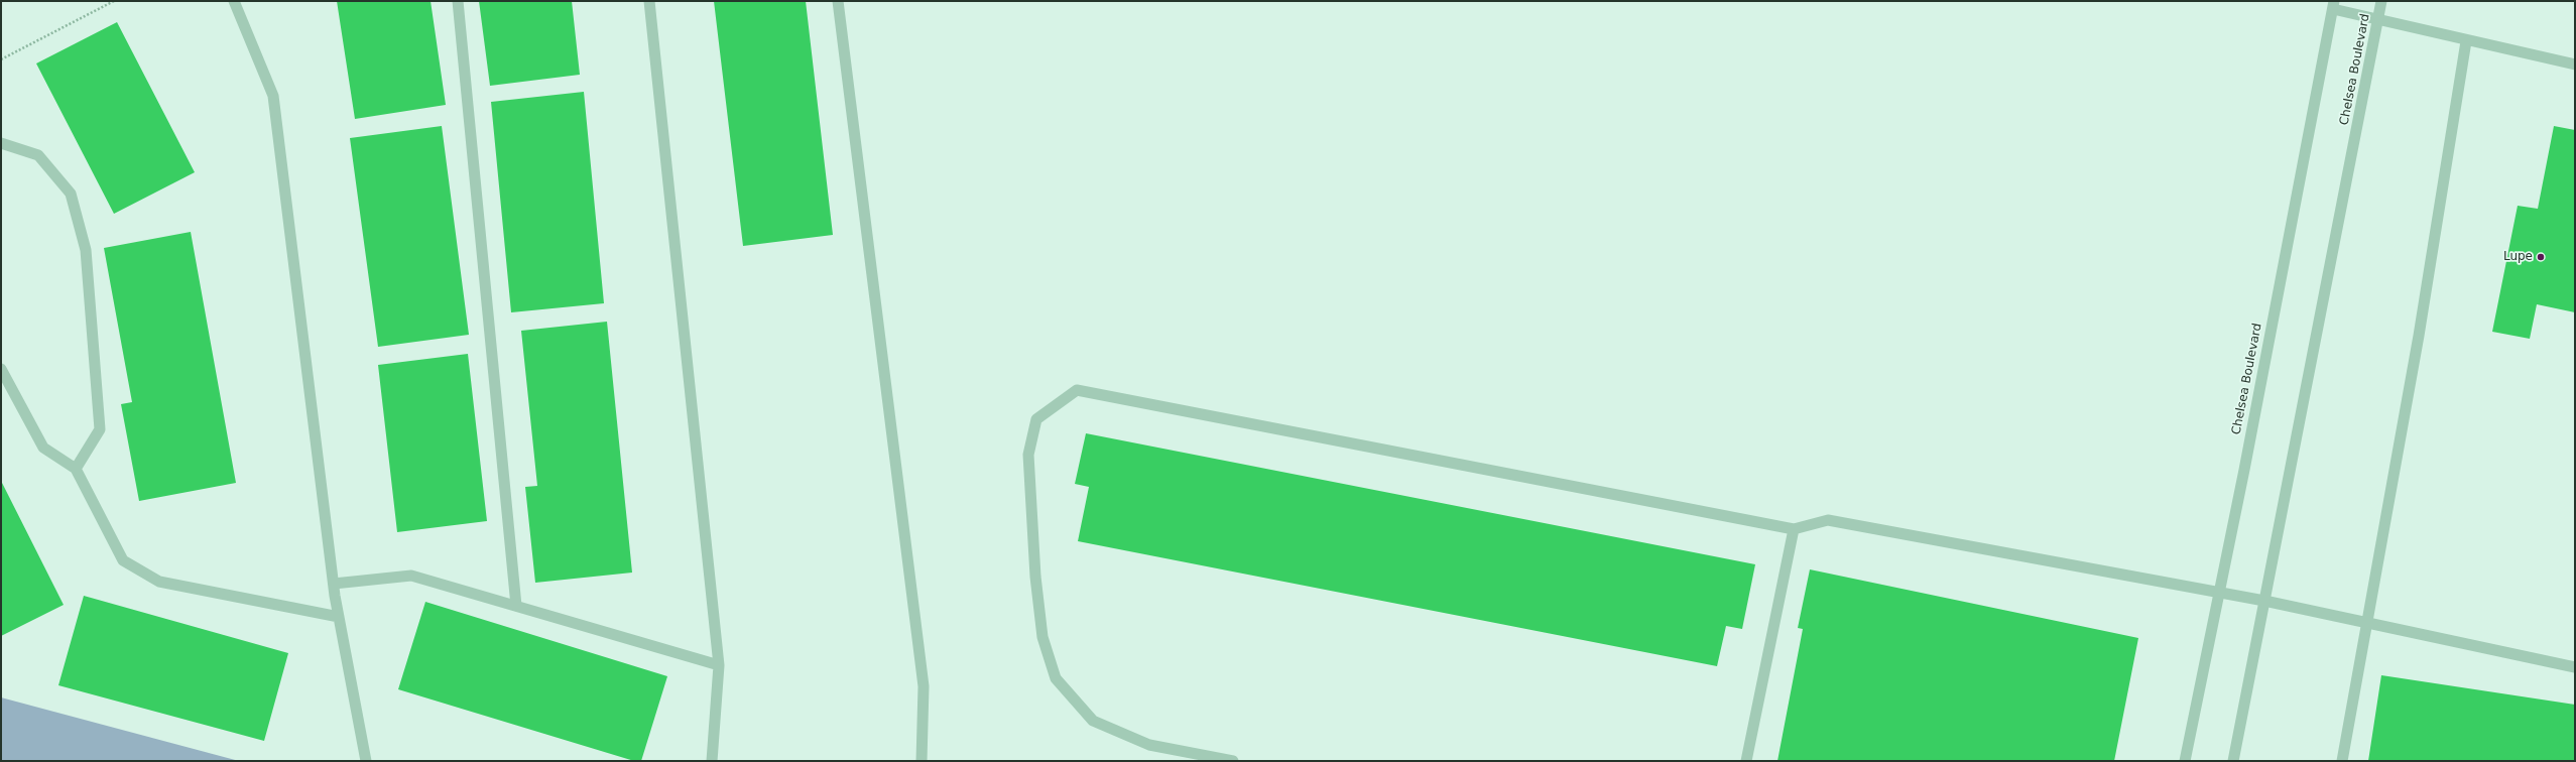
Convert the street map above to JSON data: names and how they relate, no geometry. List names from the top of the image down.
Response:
{
  "streets": {
    "street": ["Chelsea Boulevard"]
  },
  "places": ["Lupe"]
}
